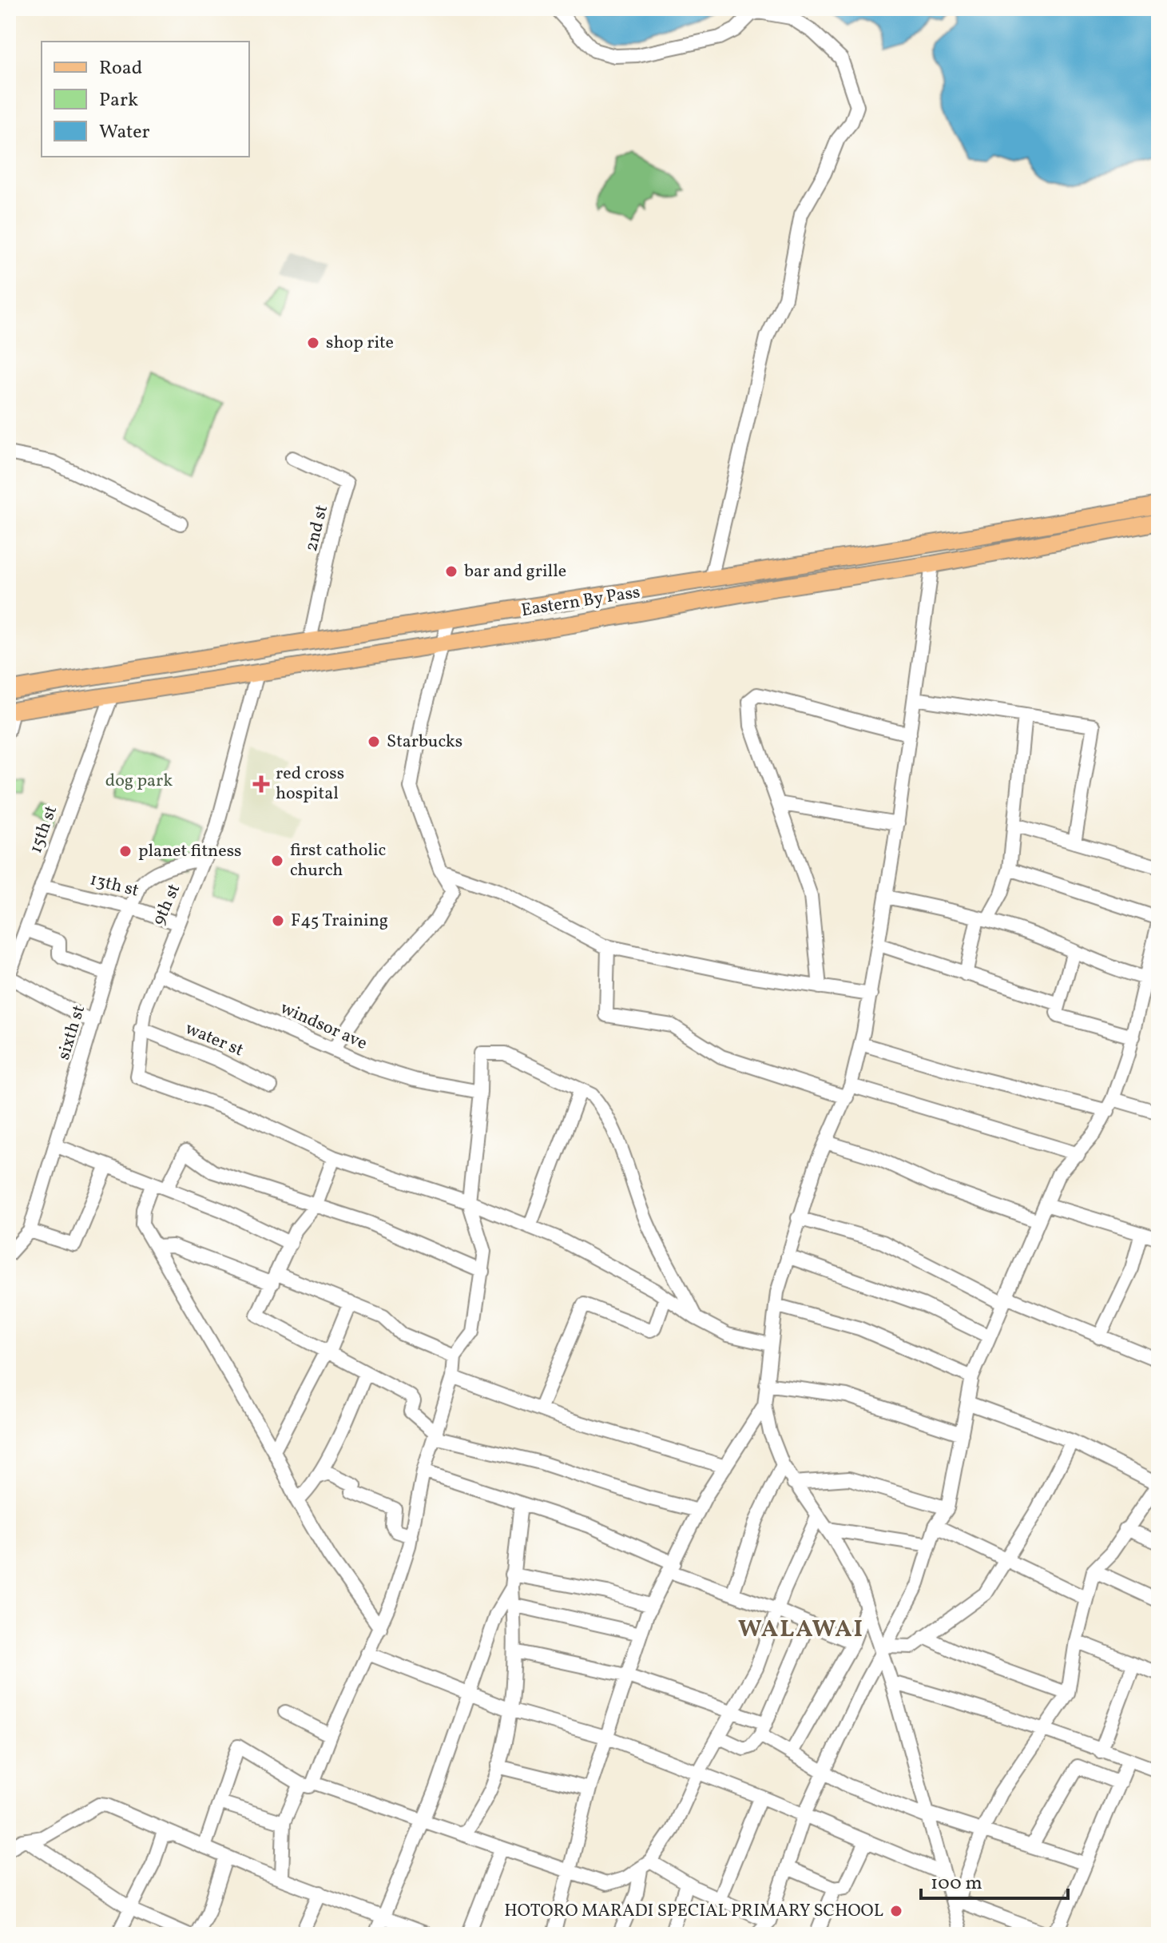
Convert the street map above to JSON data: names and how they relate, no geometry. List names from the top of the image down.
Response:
{
  "streets": {
    "main road": ["Eastern By Pass"],
    "street": [
      "2nd st",
      "15th st",
      "13th st",
      "9th st",
      "windsor ave",
      "sixth st",
      "water st"
    ]
  },
  "crossings": [
    ["2nd st", "Eastern By Pass"],
    ["Eastern By Pass", "15th st"],
    ["Eastern By Pass", "9th st"],
    ["15th st", "13th st"],
    ["13th st", "9th st"],
    ["13th st", "sixth st"],
    ["9th st", "windsor ave"],
    ["9th st", "sixth st"],
    ["9th st", "water st"]
  ],
  "districts": ["WALAWAI"],
  "parks": ["dog park"],
  "places": {
    "other": [
      "shop rite",
      "bar and grille",
      "Starbucks",
      "planet fitness",
      "first catholic church",
      "F45 Training",
      "HOTORO MARADI SPECIAL PRIMARY SCHOOL"
    ],
    "health": ["red cross hospital"]
  },
  "legend": ["Road", "Park", "Water"],
  "scale_bar": "100 m"
}
